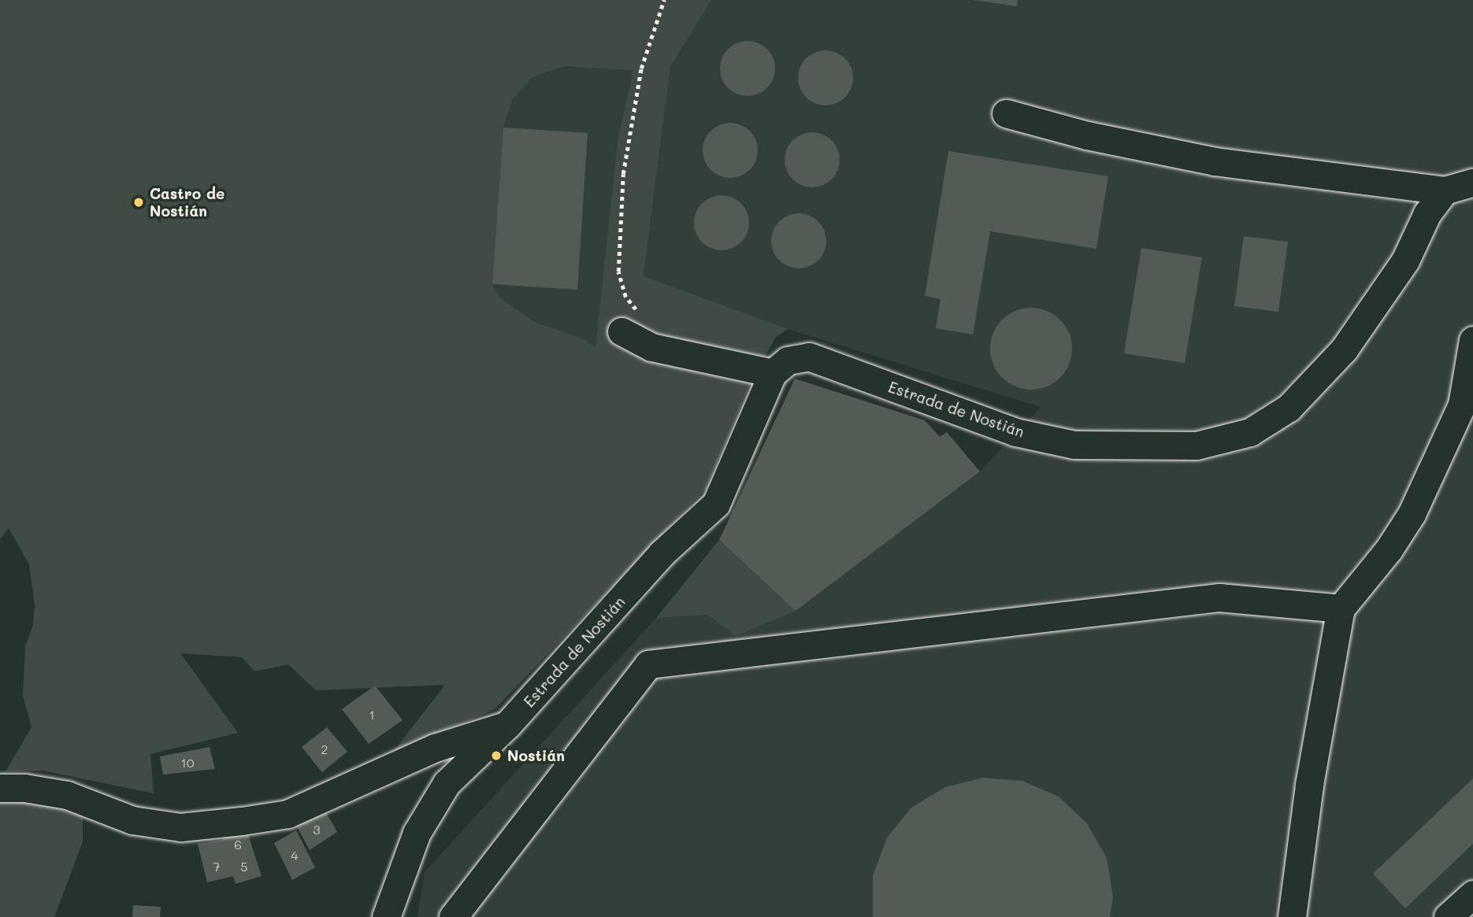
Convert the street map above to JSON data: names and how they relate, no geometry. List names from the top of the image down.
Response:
{
  "streets": {
    "street": ["Estrada de Nostián"]
  },
  "places": ["Castro de Nostián", "Nostián"],
  "house_numbers": [
    "1",
    "2",
    "10",
    "3",
    "6",
    "4",
    "7",
    "5"
  ]
}
